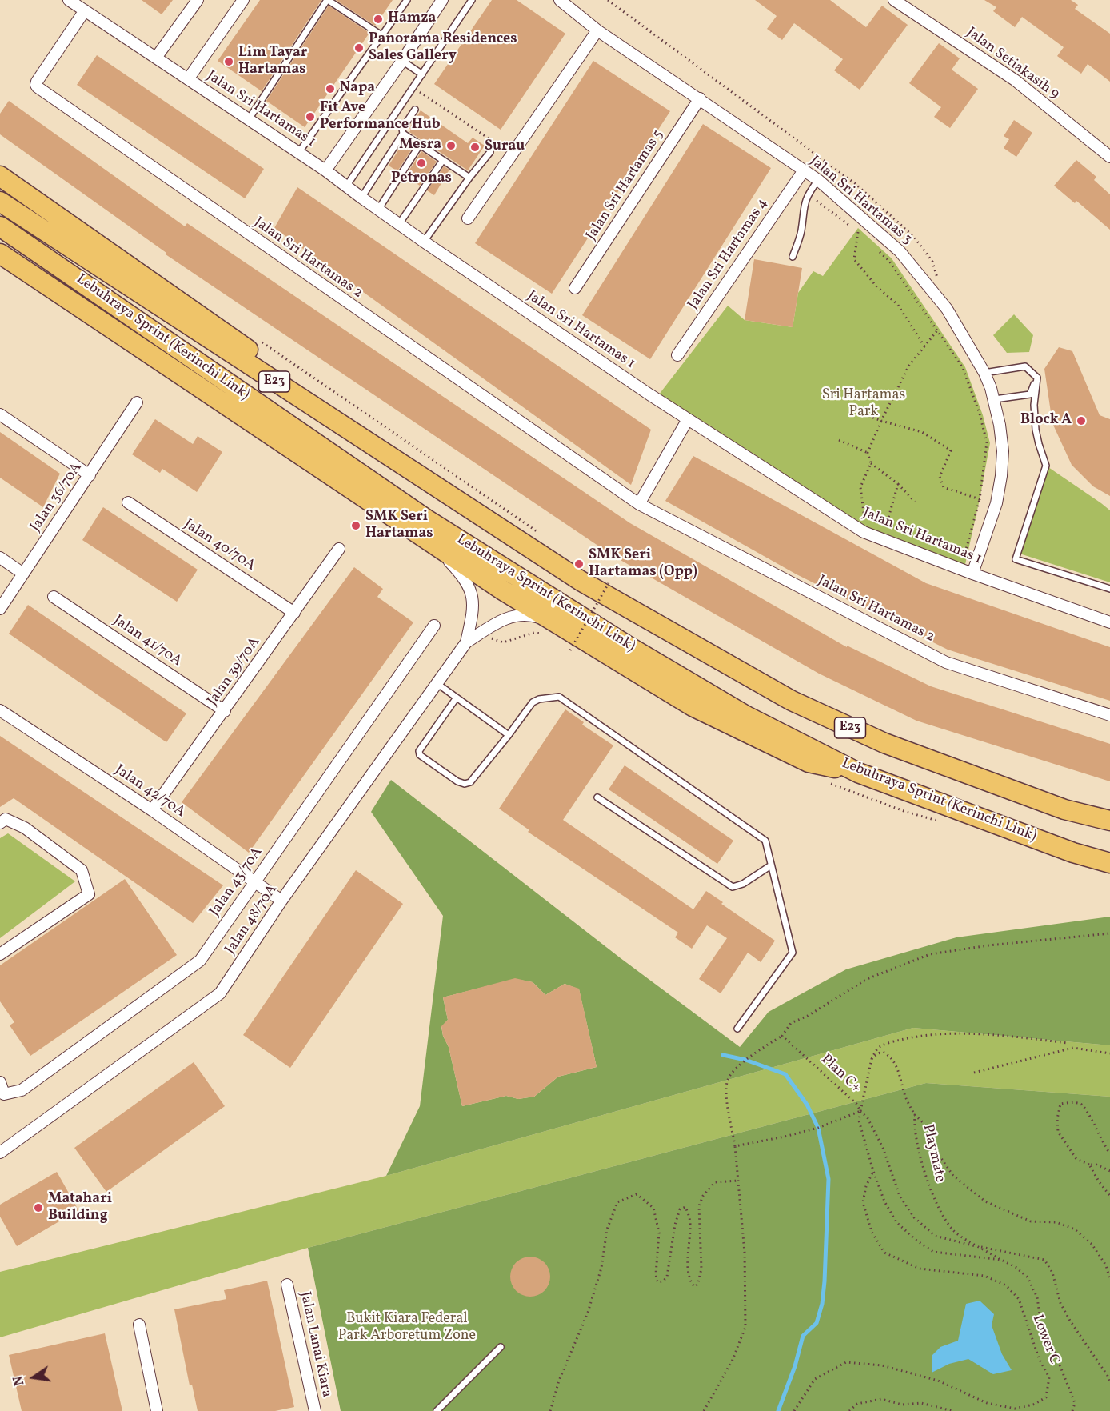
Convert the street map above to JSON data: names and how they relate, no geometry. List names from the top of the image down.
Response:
{
  "streets": {
    "highway": ["Lebuhraya Sprint (Kerinchi Link)", "E23"],
    "street": [
      "Jalan Setiakasih 9",
      "Jalan Sri Hartamas 1",
      "Jalan Sri Hartamas 5",
      "Jalan Sri Hartamas 3",
      "Jalan Sri Hartamas 4",
      "Jalan Sri Hartamas 2",
      "Jalan 36/70A",
      "Jalan 40/70A",
      "Jalan 41/70A",
      "Jalan 39/70A",
      "Jalan 42/70A",
      "Jalan 43/70A",
      "Jalan 48/70A",
      "Jalan Lanai Kiara"
    ],
    "path": ["Plan C+", "Playmate", "Lower C"]
  },
  "crossings": [
    ["Jalan Sri Hartamas 1", "Jalan Sri Hartamas 3"],
    ["Jalan Sri Hartamas 1", "Jalan Sri Hartamas 2"],
    ["Jalan Sri Hartamas 5", "Jalan Sri Hartamas 3"],
    ["Jalan Sri Hartamas 3", "Jalan Sri Hartamas 4"],
    ["Jalan 40/70A", "Jalan 39/70A"],
    ["Jalan 41/70A", "Jalan 39/70A"],
    ["Jalan 39/70A", "Jalan 42/70A"],
    ["Jalan 42/70A", "Jalan 43/70A"],
    ["Jalan 42/70A", "Jalan 48/70A"],
    ["Plan C+", "Lower C"]
  ],
  "parks": ["Sri Hartamas Park", "Bukit Kiara Federal Park Arboretum Zone"],
  "places": [
    "Hamza",
    "Panorama Residences Sales Gallery",
    "Lim Tayar Hartamas",
    "Napa",
    "Fit Ave Performance Hub",
    "Mesra",
    "Surau",
    "Petronas",
    "Block A",
    "SMK Seri Hartamas",
    "SMK Seri Hartamas (Opp)",
    "Matahari Building"
  ],
  "north": "left"
}
